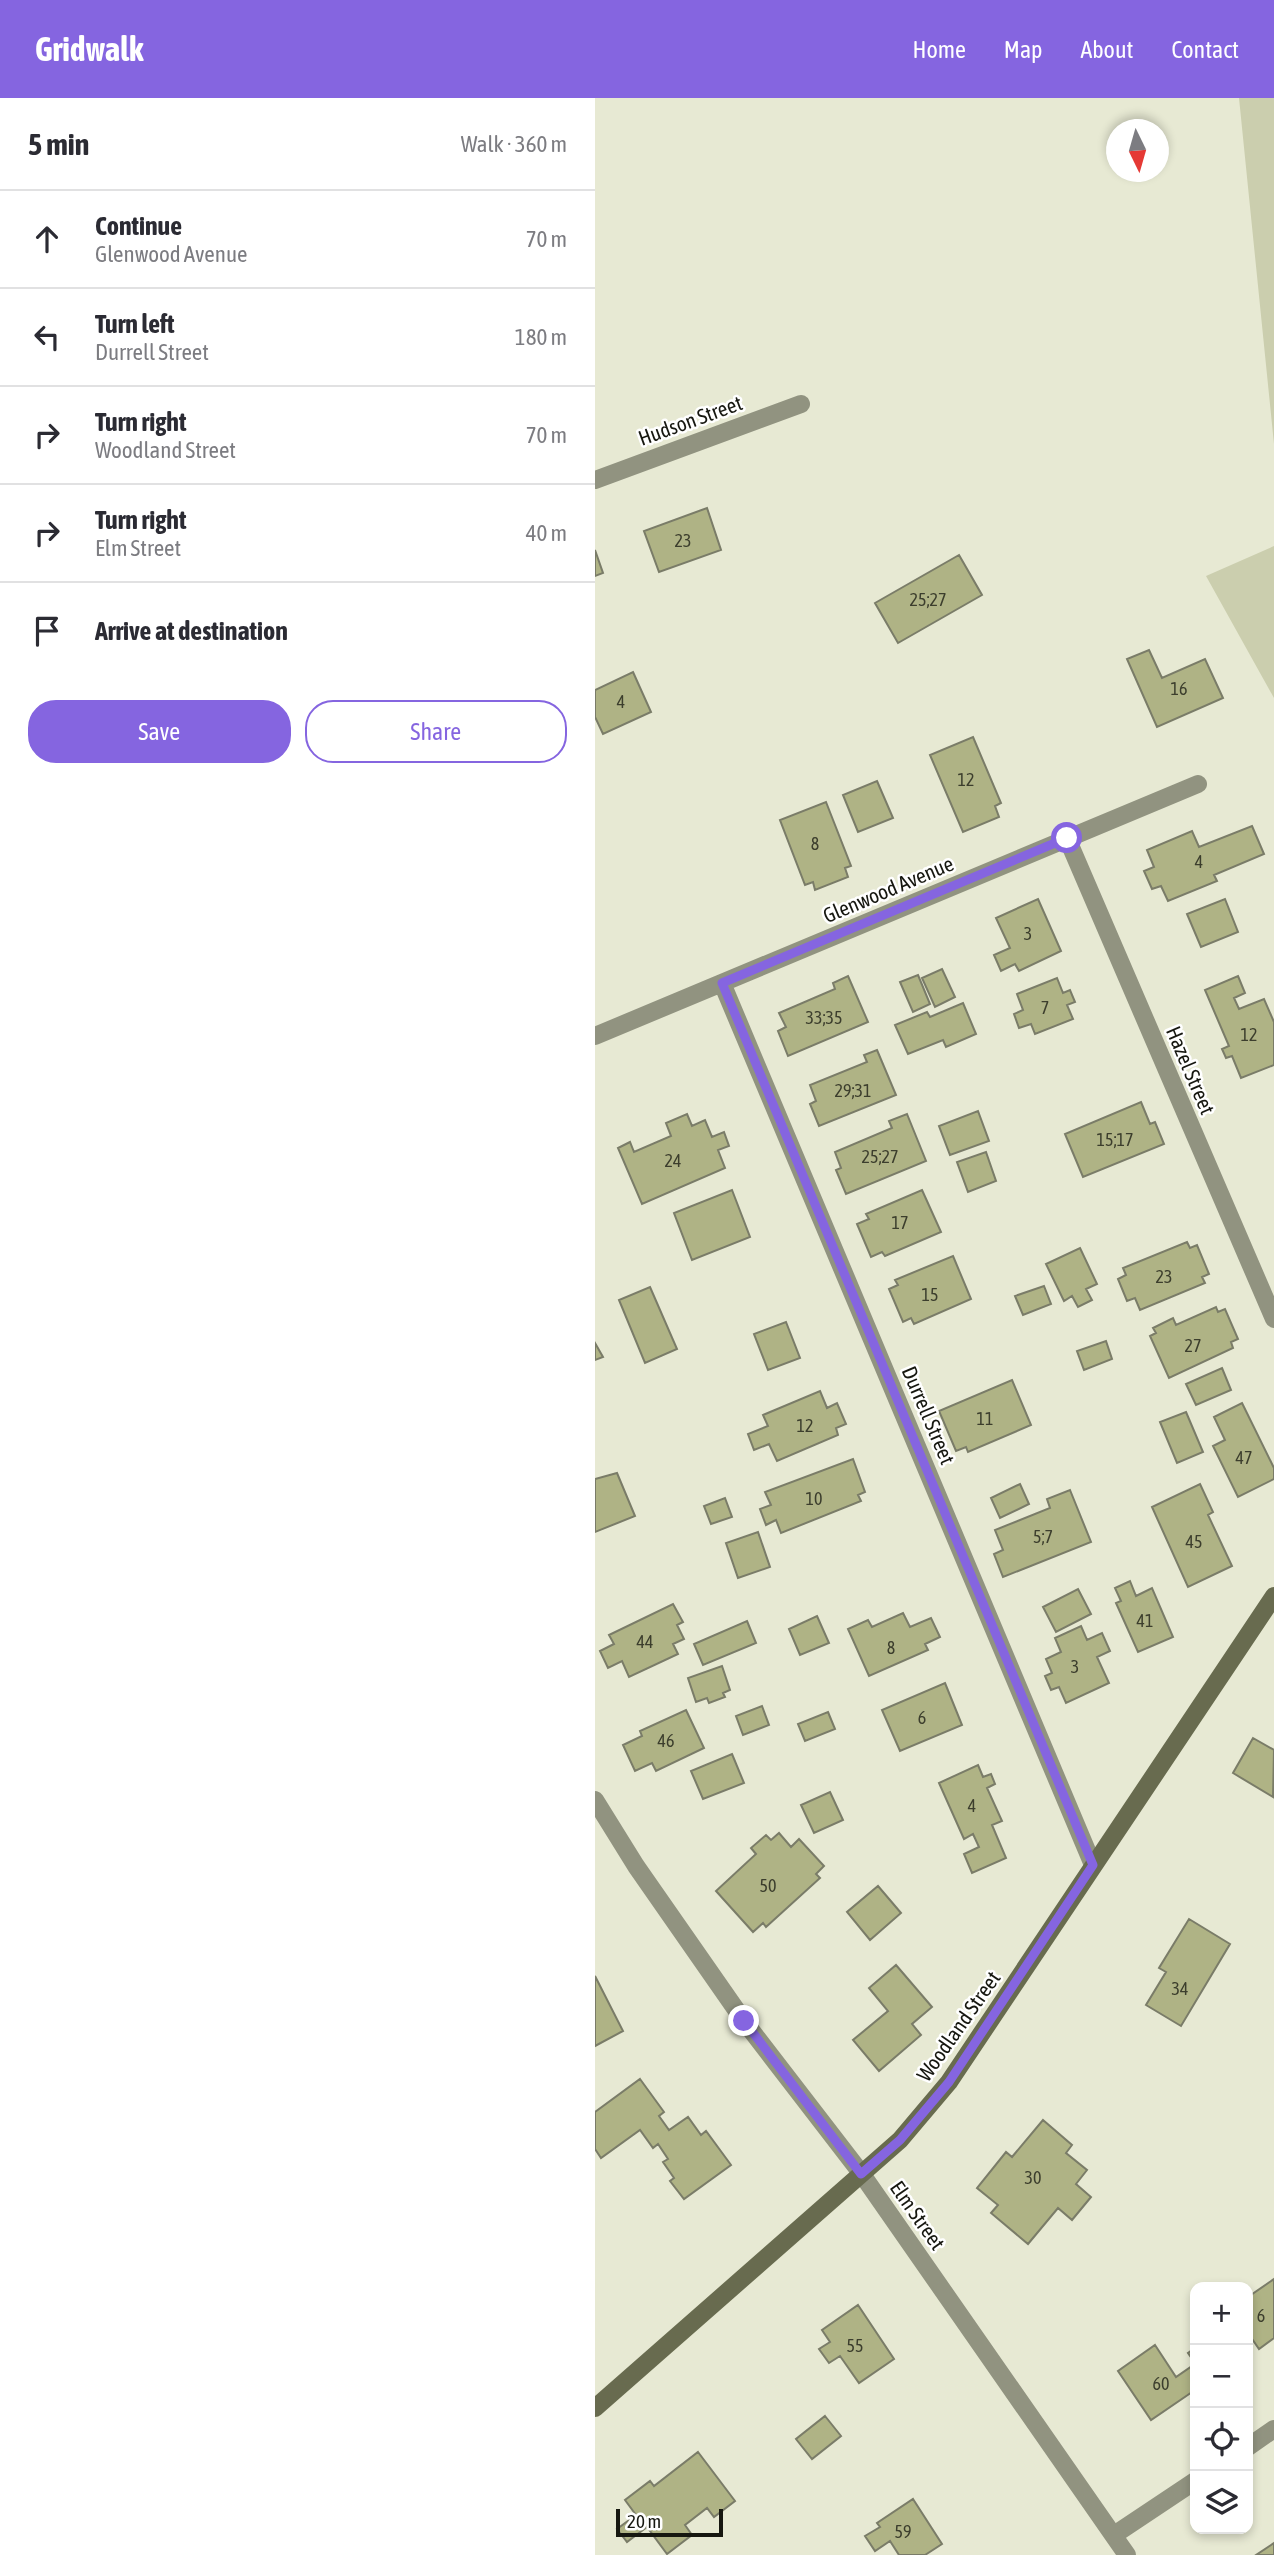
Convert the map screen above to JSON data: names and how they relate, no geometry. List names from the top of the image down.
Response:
{
  "streets": {
    "main road": ["Woodland Street"],
    "street": [
      "Hudson Street",
      "Glenwood Avenue",
      "Hazel Street",
      "Durrell Street",
      "Elm Street"
    ]
  },
  "crossings": [
    ["Glenwood Avenue", "Hazel Street"],
    ["Glenwood Avenue", "Durrell Street"],
    ["Durrell Street", "Woodland Street"],
    ["Woodland Street", "Elm Street"]
  ],
  "house_numbers": [
    "23",
    "25;27",
    "16",
    "4",
    "12",
    "8",
    "4",
    "3",
    "7",
    "33;35",
    "12",
    "29;31",
    "15;17",
    "25;27",
    "24",
    "17",
    "23",
    "15",
    "27",
    "11",
    "12",
    "47",
    "10",
    "5;7",
    "45",
    "41",
    "44",
    "8",
    "3",
    "6",
    "46",
    "4",
    "50",
    "34",
    "30",
    "6",
    "55",
    "60",
    "59"
  ],
  "scale_bar": "20 m",
  "north": "bottom",
  "page": {
    "header": "Gridwalk",
    "nav": [
      "Home",
      "Map",
      "About",
      "Contact"
    ],
    "heading": ["5 min", "Walk · 360 m"],
    "list": [
      ["Continue", "Glenwood Avenue", "70 m"],
      ["Turn left", "Durrell Street", "180 m"],
      ["Turn right", "Woodland Street", "70 m"],
      ["Turn right", "Elm Street", "40 m"],
      "Arrive at destination"
    ],
    "buttons": ["Save", "Share"],
    "map_buttons": ["+", "−"],
    "scale": "20 m"
  }
}
